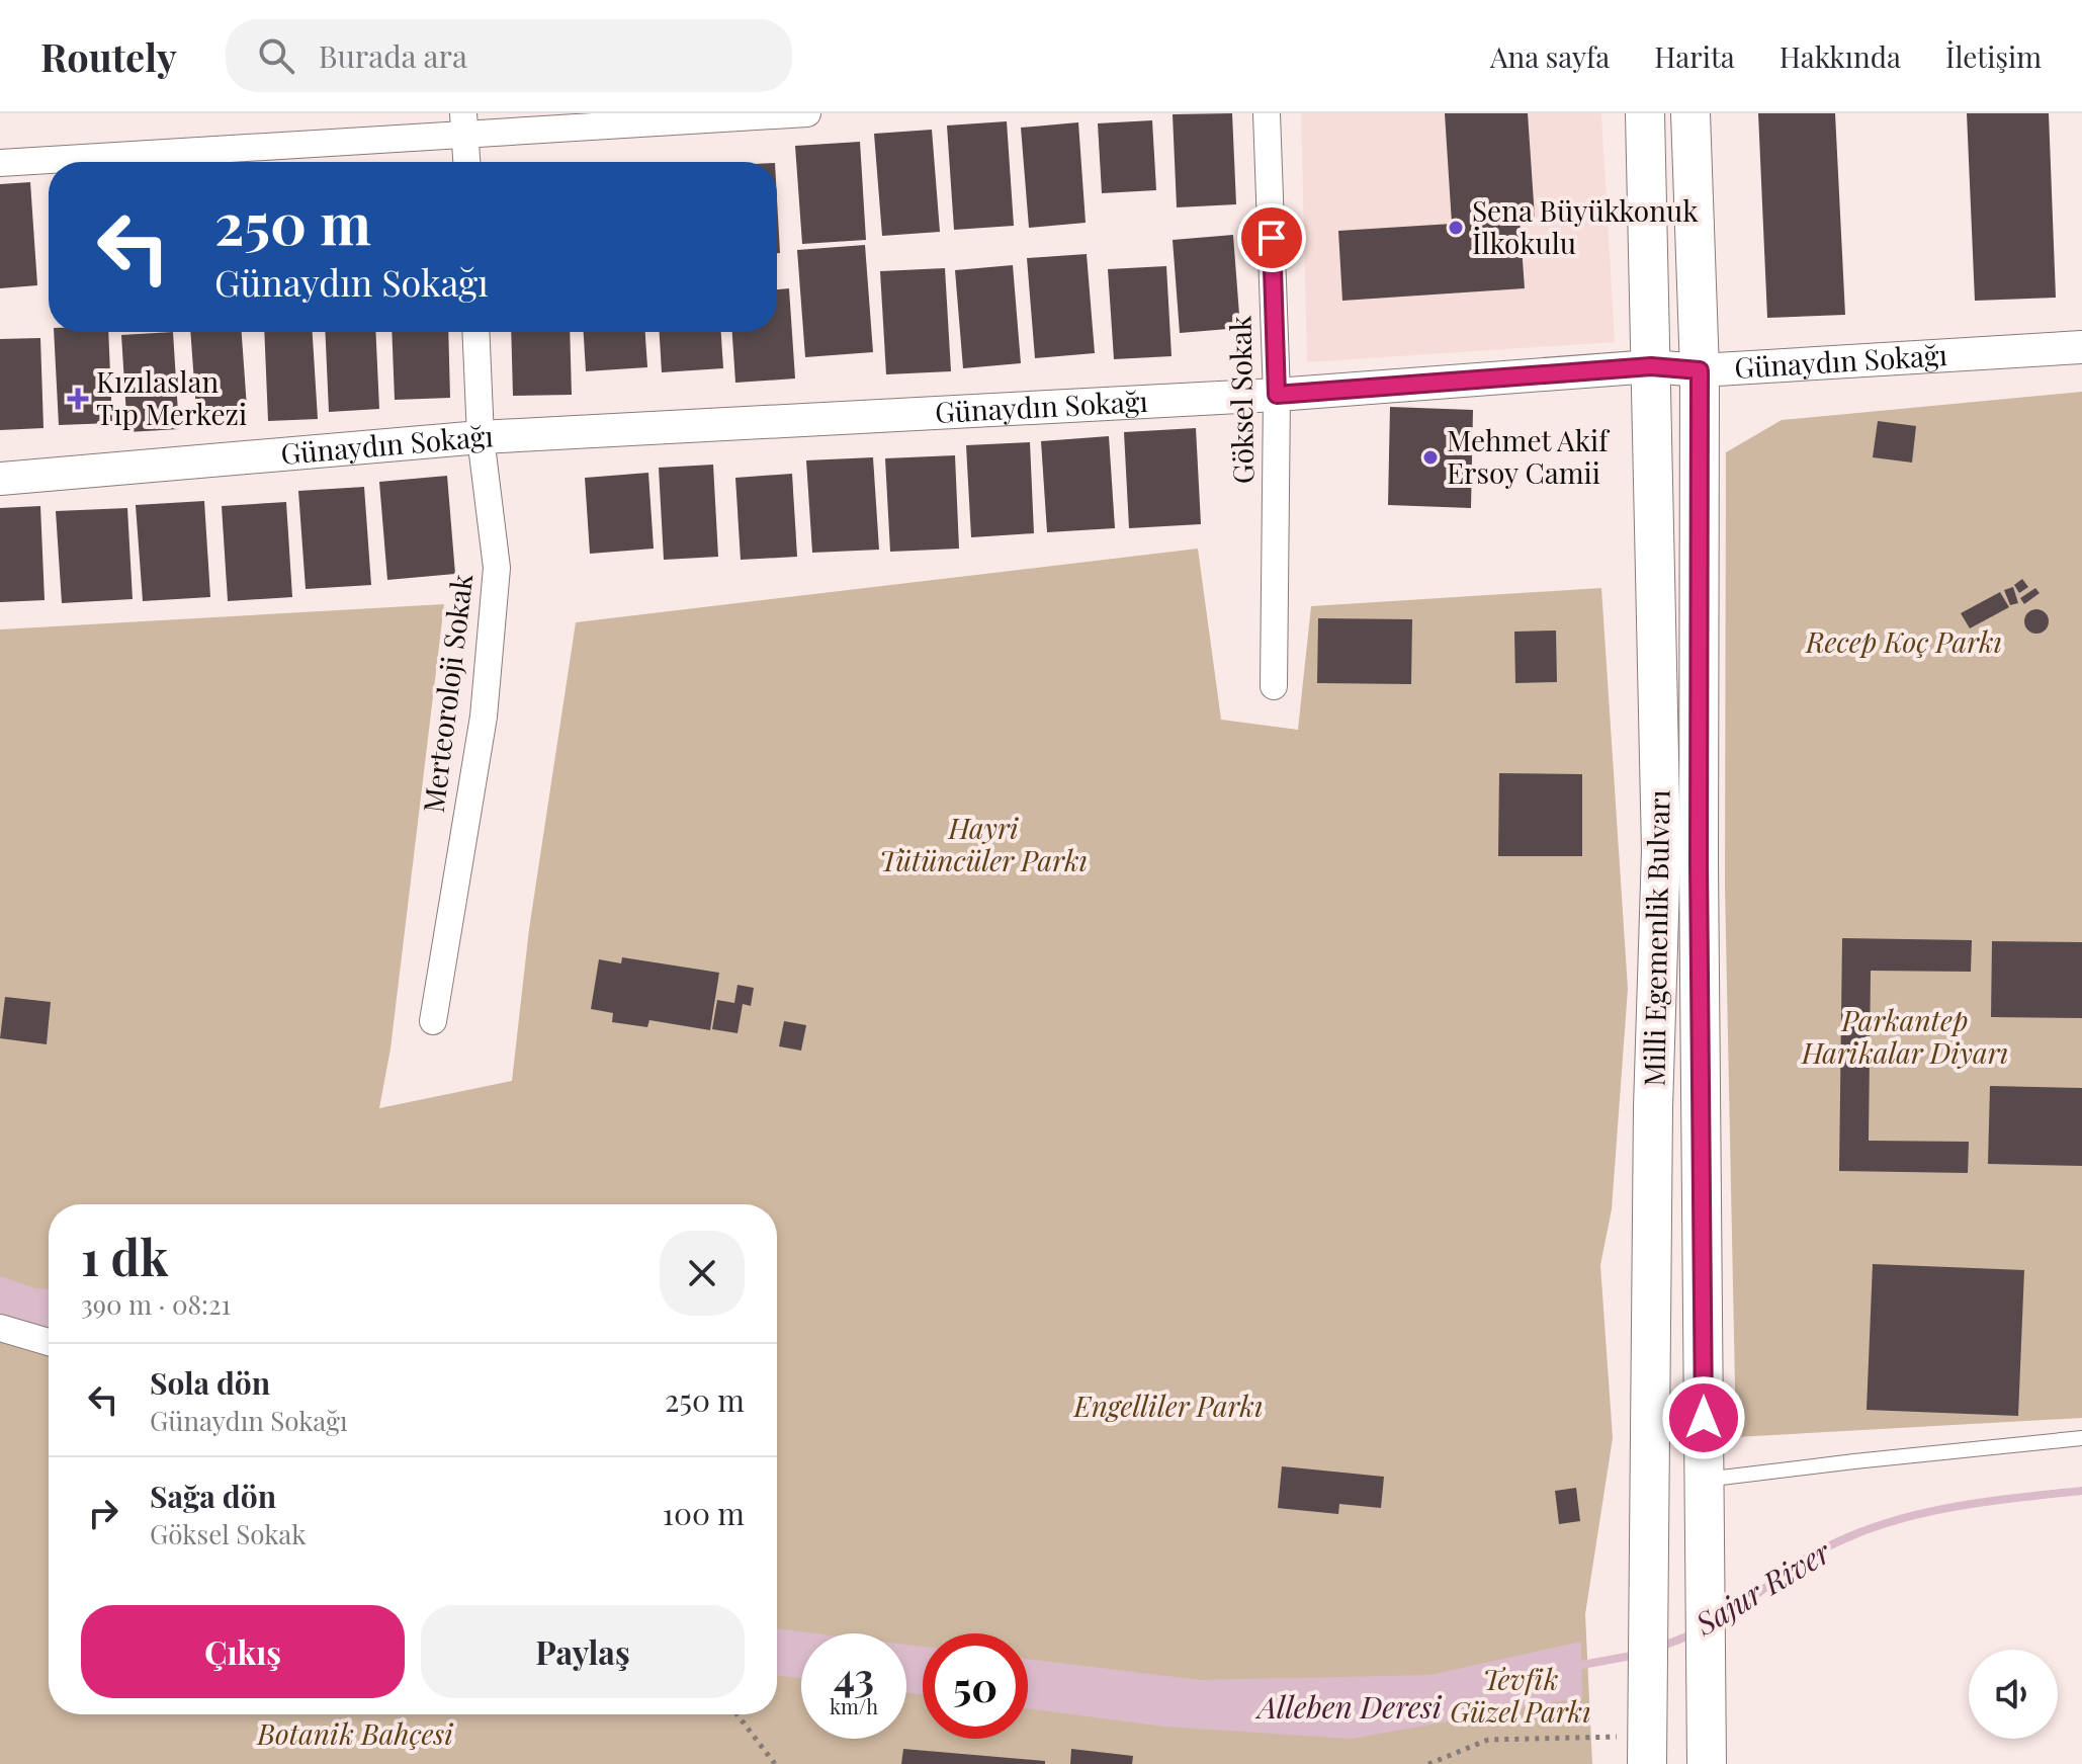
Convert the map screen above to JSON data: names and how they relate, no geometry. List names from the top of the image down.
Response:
{
  "streets": {
    "main road": ["Milli Egemenlik Bulvarı"],
    "street": ["Günaydın Sokağı", "Göksel Sokak", "Merteoroloji Sokak"]
  },
  "crossings": [
    ["Günaydın Sokağı", "Göksel Sokak"],
    ["Günaydın Sokağı", "Merteoroloji Sokak"],
    ["Günaydın Sokağı", "Milli Egemenlik Bulvarı"]
  ],
  "water": ["Sajur River", "Alleben Deresi"],
  "parks": [
    "Recep Koç Parkı",
    "Hayri Tütüncüler Parkı",
    "Parkantep Harikalar Diyarı",
    "Engelliler Parkı",
    "Tevfik Güzel Parkı",
    "Botanik Bahçesi"
  ],
  "places": {
    "other": ["Sena Büyükkonuk İlkokulu", "Mehmet Akif Ersoy Camii"],
    "health": ["Kızılaslan Tıp Merkezi"]
  },
  "page": {
    "header": "Routely",
    "search": "Burada ara",
    "nav": [
      "Ana sayfa",
      "Harita",
      "Hakkında",
      "İletişim"
    ],
    "turn": ["250 m", "Günaydın Sokağı"],
    "heading": ["1 dk", "390 m · 08:21"],
    "list": [
      {
        "name": "Sola dön",
        "note": "Günaydın Sokağı",
        "value": "250 m"
      },
      {
        "name": "Sağa dön",
        "note": "Göksel Sokak",
        "value": "100 m"
      }
    ],
    "buttons": ["Çıkış", "Paylaş"],
    "speed": "43 km/h",
    "limit": "50"
  }
}
